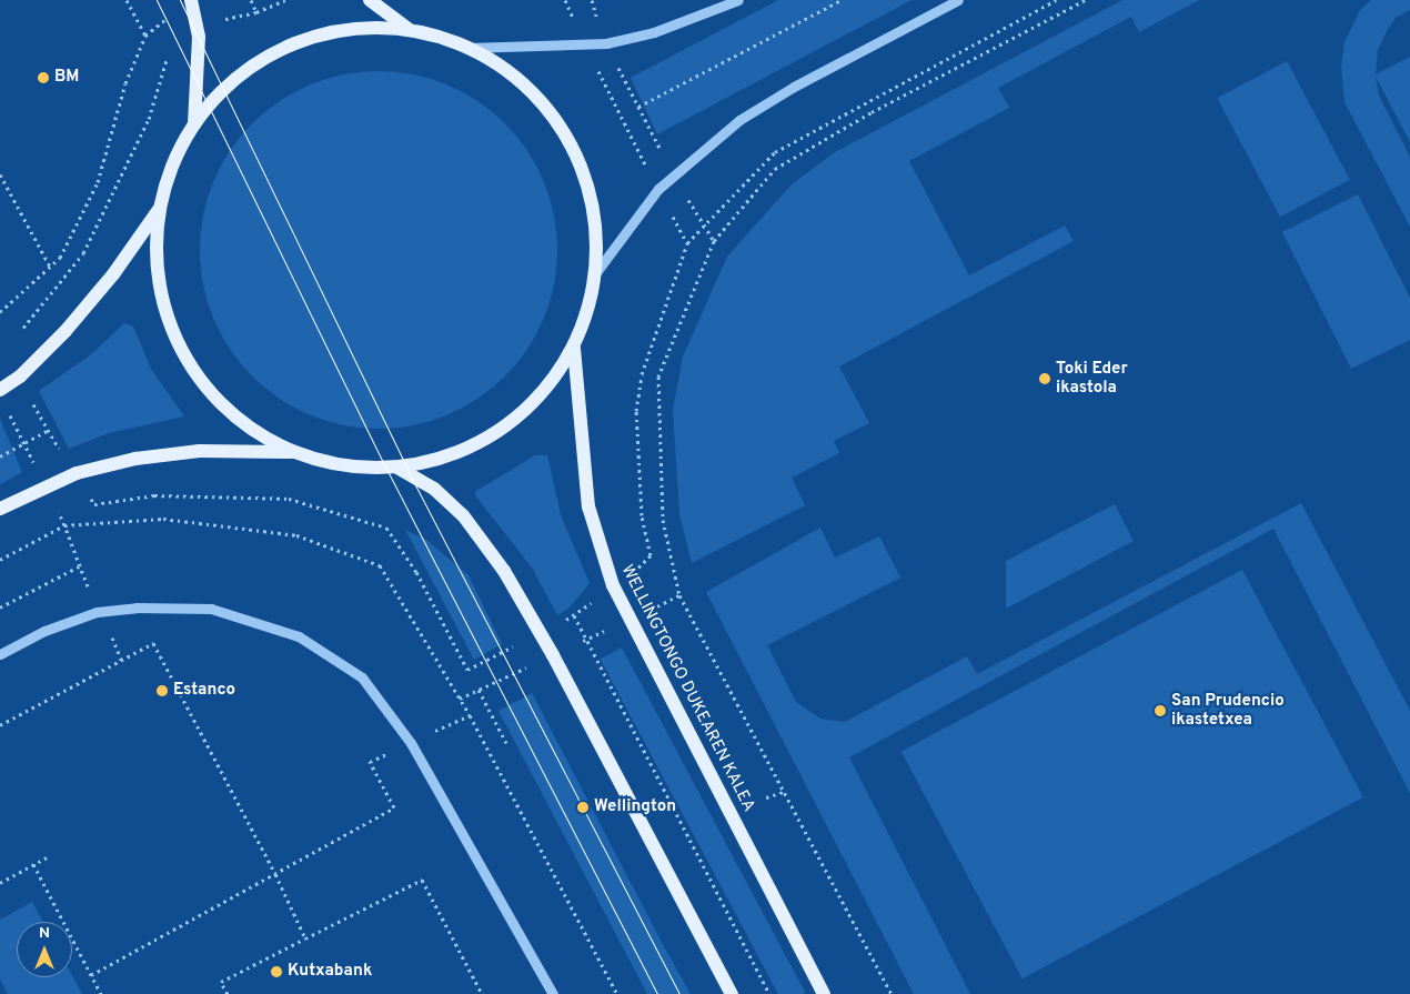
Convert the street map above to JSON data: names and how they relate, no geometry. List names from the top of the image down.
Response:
{
  "streets": {
    "main road": ["WELLINGTONGO DUKEAREN KALEA"]
  },
  "places": [
    "BM",
    "Toki Eder ikastola",
    "Estanco",
    "San Prudencio ikastetxea",
    "Wellington",
    "Kutxabank"
  ],
  "north": "top"
}
